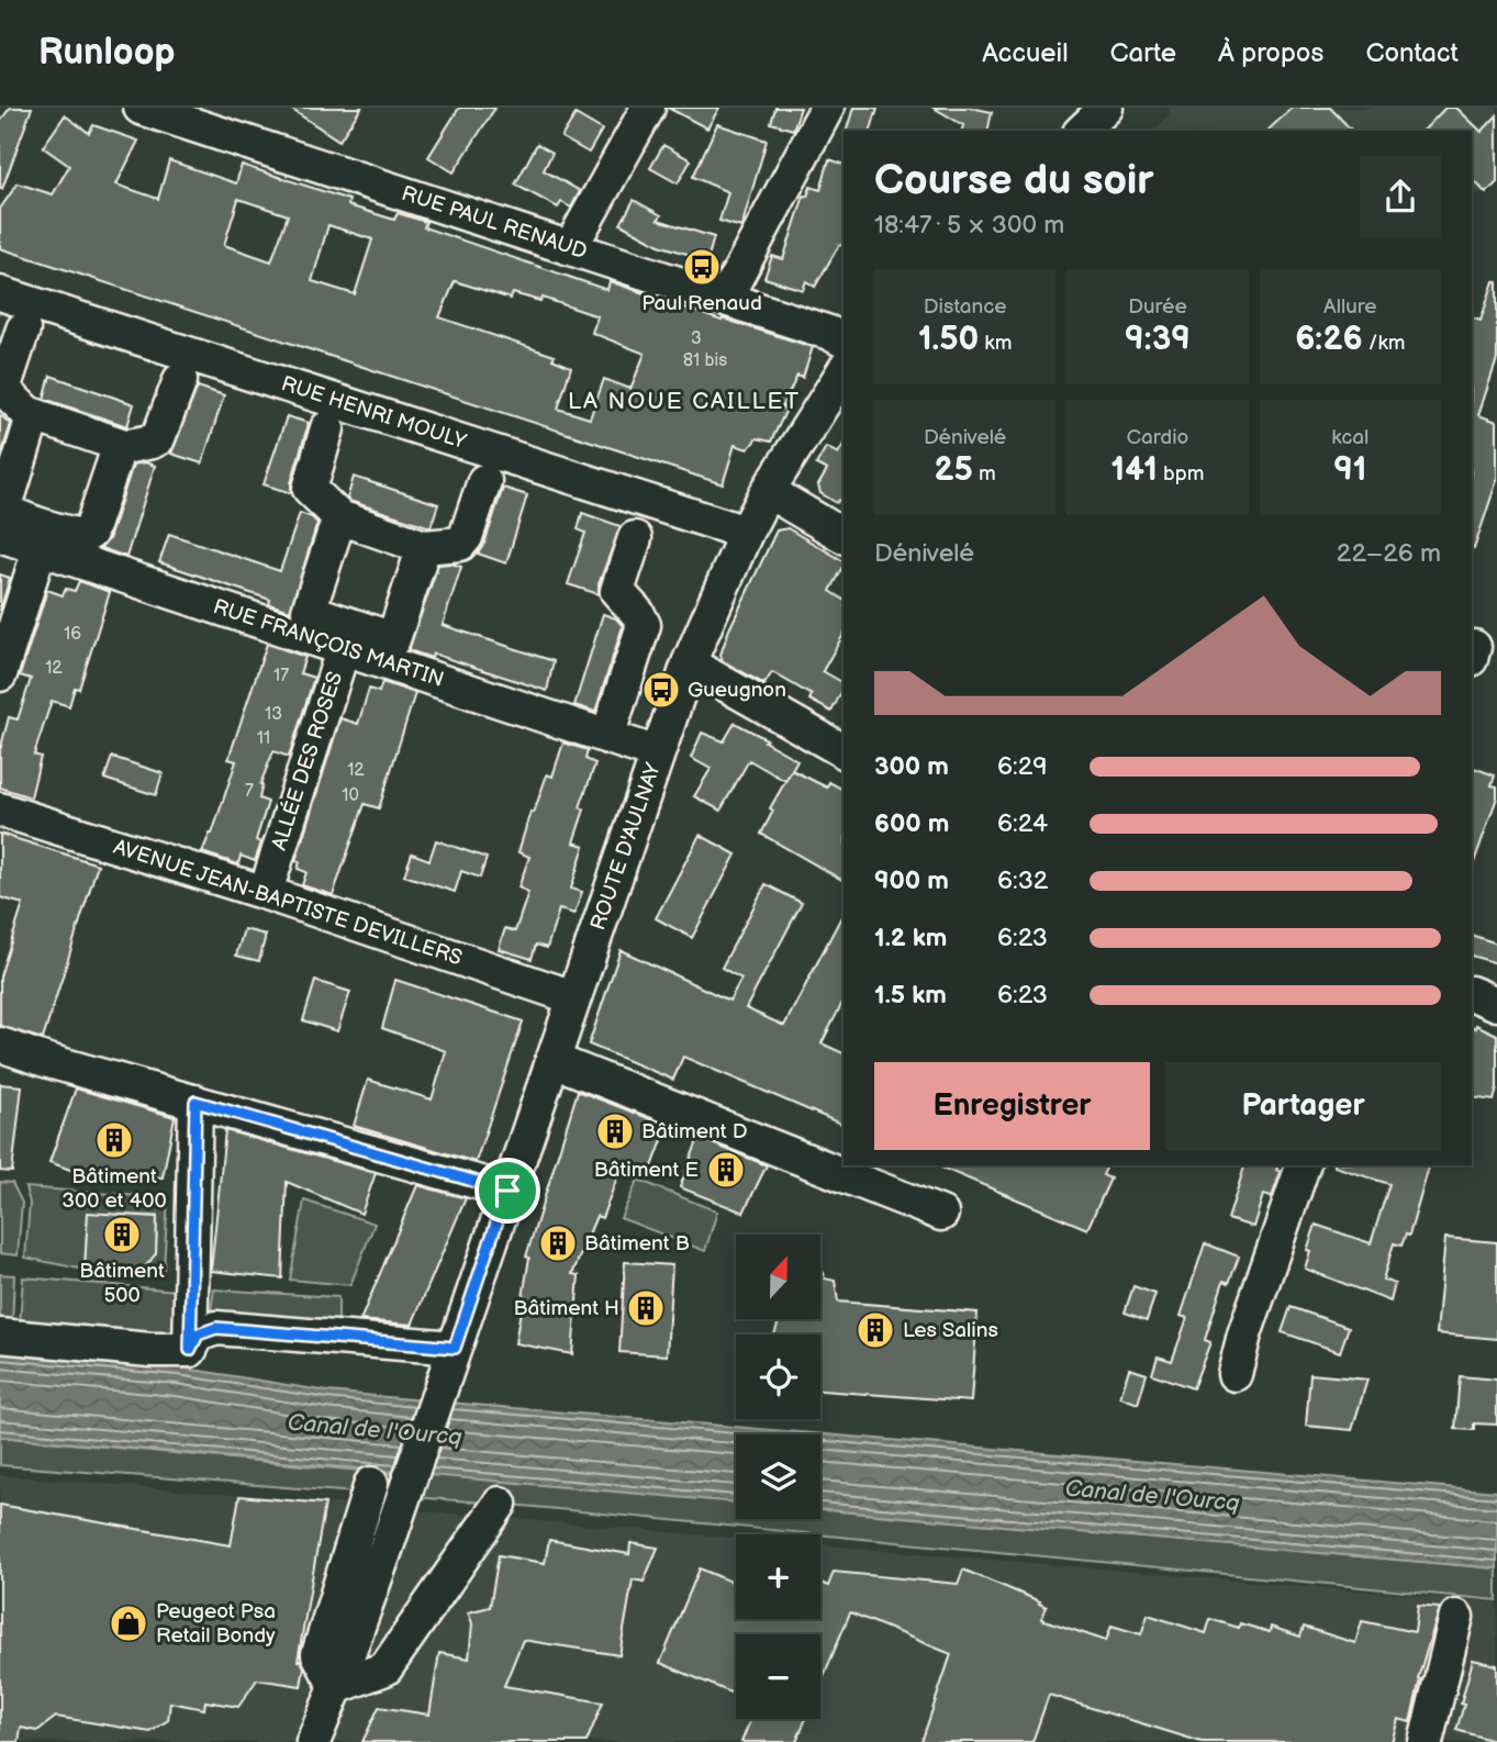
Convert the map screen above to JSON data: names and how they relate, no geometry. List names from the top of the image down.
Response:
{
  "streets": {
    "street": [
      "RUE PAUL RENAUD",
      "RUE HENRI MOULY",
      "RUE FRANÇOIS MARTIN",
      "ALLÉE DES ROSES",
      "ROUTE D'AULNAY",
      "AVENUE JEAN-BAPTISTE DEVILLERS"
    ]
  },
  "crossings": [
    ["RUE HENRI MOULY", "ROUTE D'AULNAY"],
    ["RUE FRANÇOIS MARTIN", "ALLÉE DES ROSES"],
    ["RUE FRANÇOIS MARTIN", "ROUTE D'AULNAY"],
    ["ROUTE D'AULNAY", "AVENUE JEAN-BAPTISTE DEVILLERS"]
  ],
  "districts": ["LA NOUE CAILLET"],
  "water": ["Canal de l'Ourcq"],
  "places": {
    "bus stop": ["Paul Renaud", "Gueugnon"],
    "building": [
      "Bâtiment D",
      "Bâtiment 300 et 400",
      "Bâtiment E",
      "Bâtiment 500",
      "Bâtiment B",
      "Bâtiment H",
      "Les Salins"
    ],
    "shop": ["Peugeot Psa Retail Bondy"]
  },
  "house_numbers": [
    "3",
    "81 bis",
    "16",
    "12",
    "17",
    "13",
    "11",
    "12",
    "7",
    "10"
  ],
  "north": "top",
  "page": {
    "header": "Runloop",
    "nav": [
      "Accueil",
      "Carte",
      "À propos",
      "Contact"
    ],
    "heading": ["Course du soir", "18:47 · 5 × 300 m"],
    "stats": [
      ["Distance", "1.50 km"],
      ["Durée", "9:39"],
      ["Allure", "6:26 /km"],
      ["Dénivelé", "25 m"],
      ["Cardio", "141 bpm"],
      ["kcal", "91"]
    ],
    "chart": ["Dénivelé", "22–26 m"],
    "list": [
      {
        "name": "300 m",
        "note": "6:29"
      },
      {
        "name": "600 m",
        "note": "6:24"
      },
      {
        "name": "900 m",
        "note": "6:32"
      },
      {
        "name": "1.2 km",
        "note": "6:23"
      },
      {
        "name": "1.5 km",
        "note": "6:23"
      }
    ],
    "buttons": ["Enregistrer", "Partager"],
    "map_buttons": ["+", "−"]
  }
}
